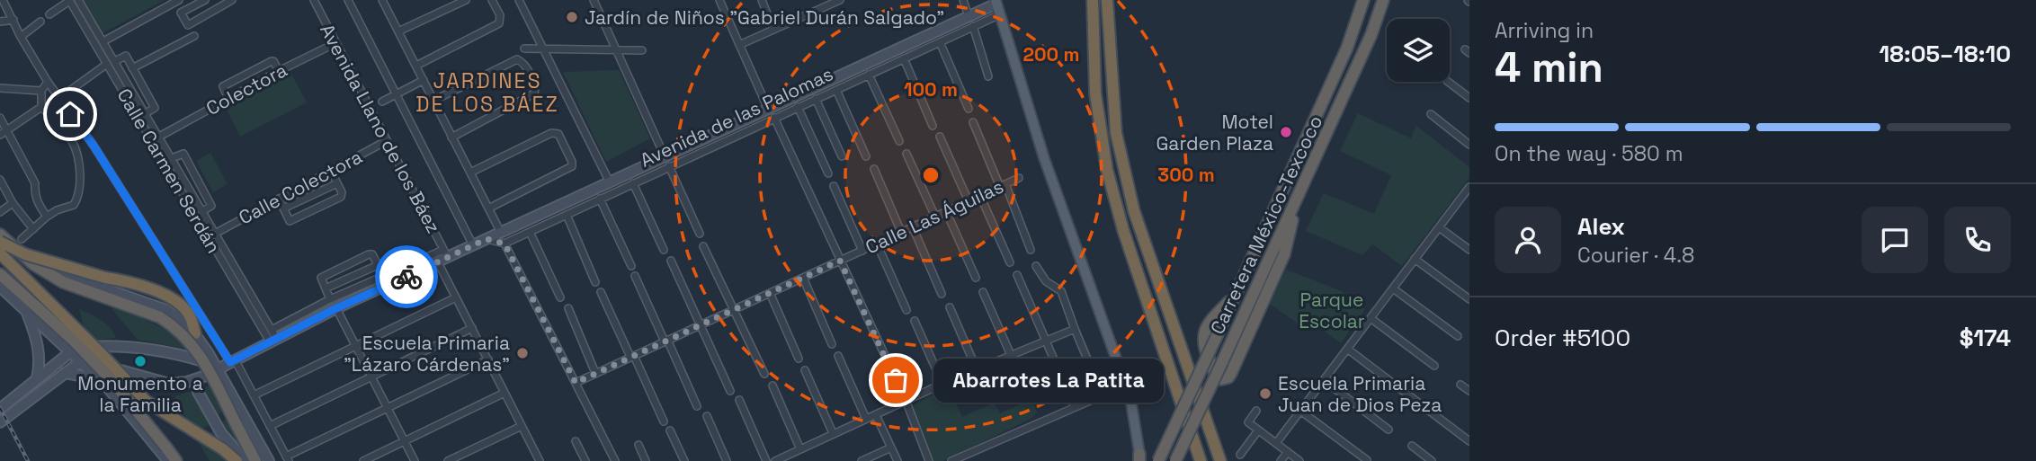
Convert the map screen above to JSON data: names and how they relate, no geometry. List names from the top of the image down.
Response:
{
  "streets": {
    "highway": ["Carretera México-Texcoco"],
    "main road": ["Avenida de las Palomas"],
    "street": [
      "Colectora",
      "Avenida Llano de los Báez",
      "Calle Carmen Serdán",
      "Calle Colectora",
      "Calle Las Águilas"
    ]
  },
  "crossings": [
    ["Colectora", "Avenida Llano de los Báez"],
    ["Colectora", "Calle Carmen Serdán"],
    ["Avenida de las Palomas", "Avenida Llano de los Báez"],
    ["Avenida de las Palomas", "Calle Carmen Serdán"],
    ["Avenida Llano de los Báez", "Calle Colectora"],
    ["Calle Carmen Serdán", "Calle Colectora"]
  ],
  "districts": ["JARDINES DE LOS BÁEZ"],
  "parks": ["Parque Escolar"],
  "places": [
    "Jardín de Niños \"Gabriel Durán Salgado\"",
    "Motel Garden Plaza",
    "Escuela Primaria \"Lázaro Cárdenas\"",
    "Monumento a la Familia",
    "Abarrotes La Patita",
    "Escuela Primaria Juan de Dios Peza"
  ],
  "page": {
    "heading": ["4 min", "Arriving in", "18:05–18:10"],
    "panel": [
      "Alex",
      "Courier · 4.8",
      "Order #5100",
      "$174"
    ],
    "bar": "On the way · 580 m",
    "bubble": "Abarrotes La Patita"
  },
  "rings": ["200 m", "100 m", "300 m"]
}
